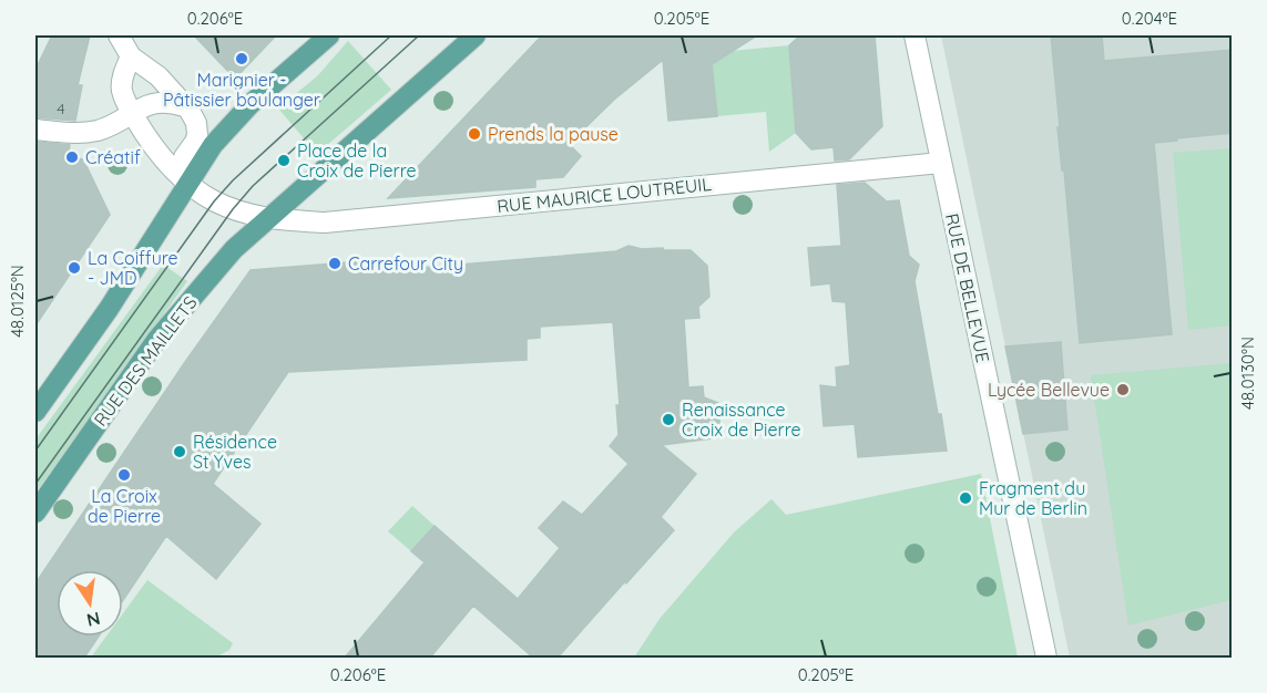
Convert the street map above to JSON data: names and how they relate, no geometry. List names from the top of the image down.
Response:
{
  "streets": {
    "main road": ["RUE DES MAILLETS"],
    "street": ["RUE MAURICE LOUTREUIL", "RUE DE BELLEVUE"]
  },
  "crossings": [
    ["RUE MAURICE LOUTREUIL", "RUE DE BELLEVUE"],
    ["RUE MAURICE LOUTREUIL", "RUE DES MAILLETS"]
  ],
  "places": [
    "Marignier - Pâtissier boulanger",
    "Prends la pause",
    "Créatif",
    "Place de la Croix de Pierre",
    "Carrefour City",
    "La Coiffure - JMD",
    "Lycée Bellevue",
    "Renaissance Croix de Pierre",
    "Résidence St Yves",
    "La Croix de Pierre",
    "Fragment du Mur de Berlin"
  ],
  "house_numbers": ["4"],
  "north": "bottom",
  "coordinates": [
    "0.206°E",
    "0.205°E",
    "0.204°E",
    "48.0125°N",
    "48.0130°N"
  ]
}
